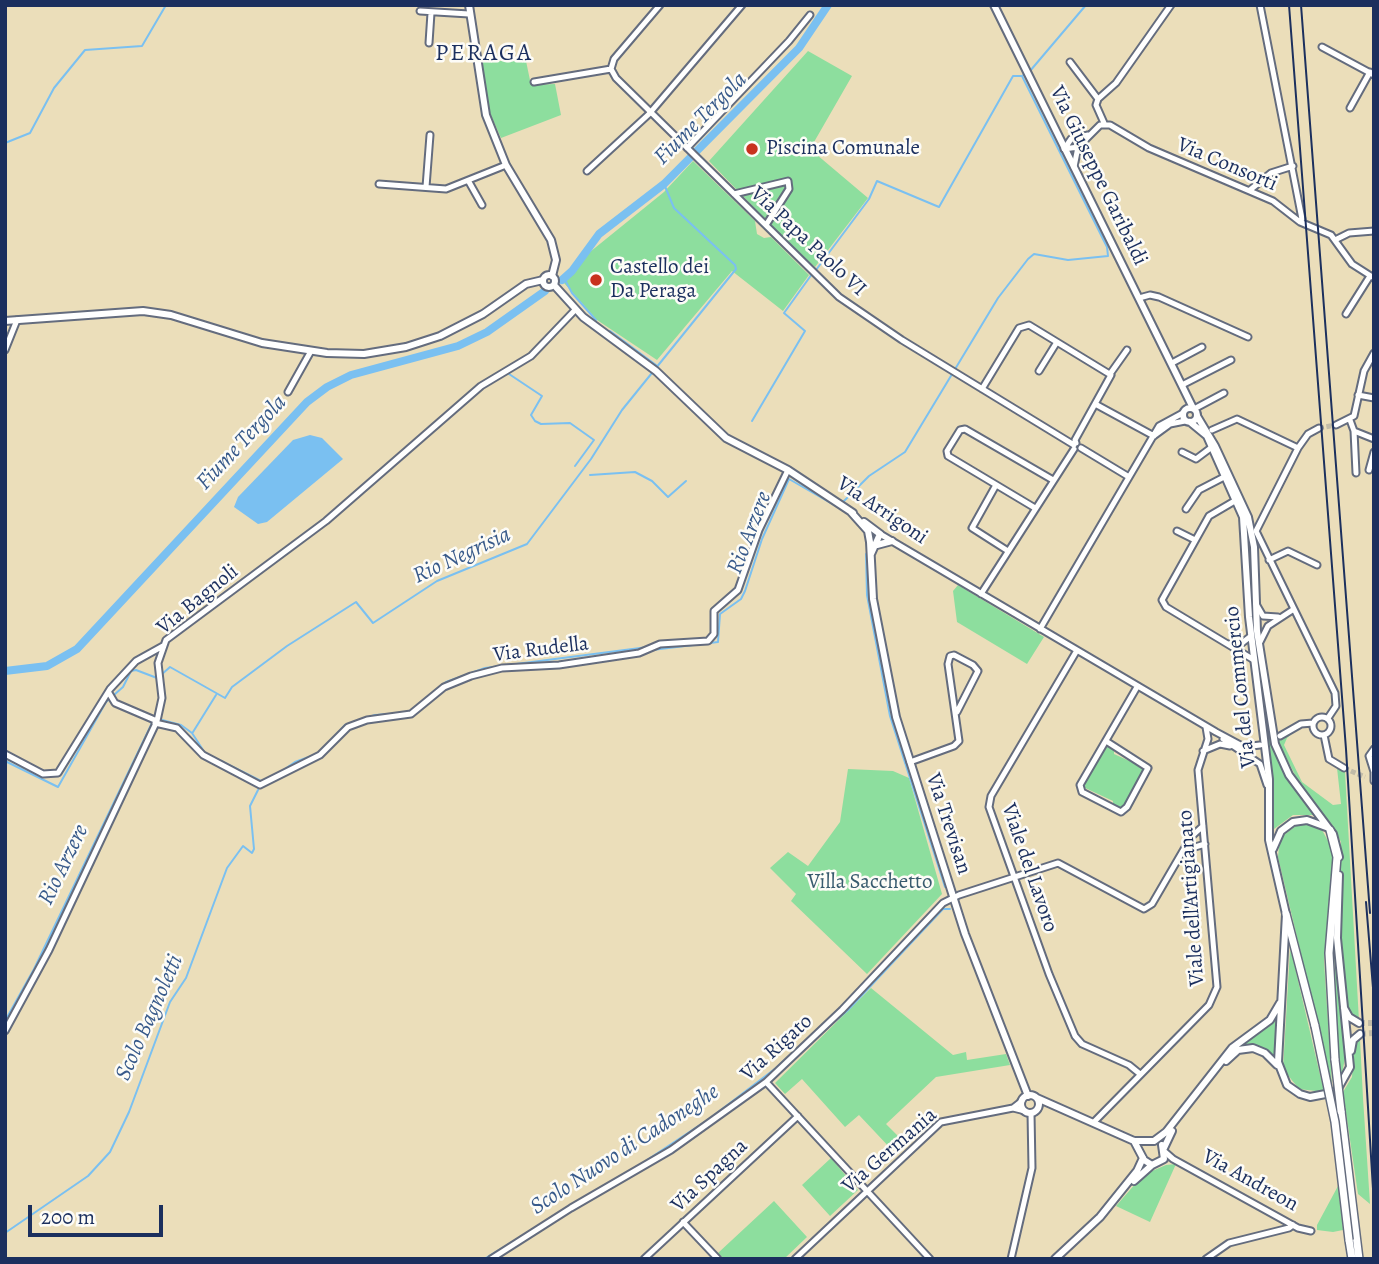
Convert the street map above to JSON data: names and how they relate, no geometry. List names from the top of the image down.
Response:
{
  "streets": {
    "highway": ["Via del Commercio"],
    "main road": ["Via Giuseppe Garibaldi", "Via Arrigoni", "Via Trevisan"],
    "street": [
      "Via Consorti",
      "Via Papa Paolo VI",
      "Via Bagnoli",
      "Via Rudella",
      "Viale del Lavoro",
      "Viale dell'Artigianato",
      "Via Rigato",
      "Via Germania",
      "Via Spagna",
      "Via Andreon"
    ]
  },
  "crossings": [
    ["Via Giuseppe Garibaldi", "Via del Commercio"],
    ["Via Arrigoni", "Via Bagnoli"],
    ["Via Arrigoni", "Via Rudella"],
    ["Via Arrigoni", "Via del Commercio"],
    ["Via Arrigoni", "Via Trevisan"],
    ["Via Arrigoni", "Viale del Lavoro"],
    ["Via Arrigoni", "Viale dell'Artigianato"],
    ["Via Bagnoli", "Via Rudella"],
    ["Via Trevisan", "Via Rigato"],
    ["Via Trevisan", "Via Germania"],
    ["Viale del Lavoro", "Viale dell'Artigianato"],
    ["Viale del Lavoro", "Via Rigato"]
  ],
  "districts": ["PERAGA"],
  "water": [
    "Fiume Tergola",
    "Rio Arzere",
    "Rio Negrisia",
    "Scolo Bagnoletti",
    "Scolo Nuovo di Cadoneghe"
  ],
  "parks": ["Villa Sacchetto"],
  "places": ["Piscina Comunale", "Castello dei Da Peraga"],
  "scale_bar": "200 m"
}
